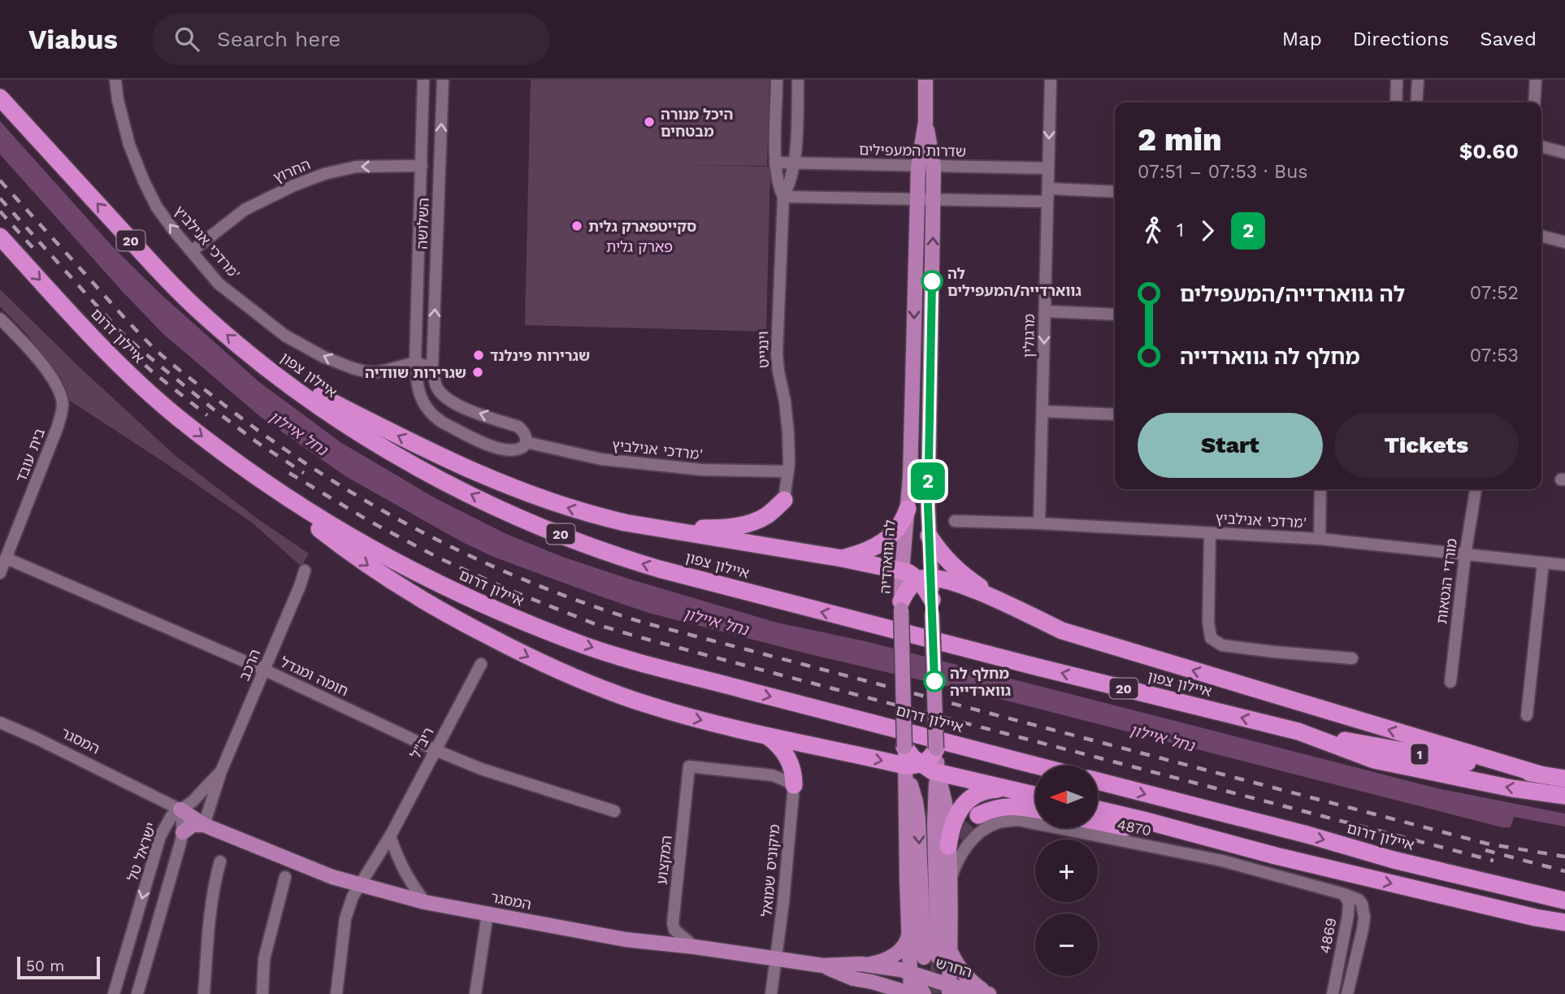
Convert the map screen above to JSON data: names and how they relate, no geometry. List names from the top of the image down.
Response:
{
  "streets": {
    "highway": [
      "20",
      "איילון דרום",
      "איילון צפון",
      "1"
    ],
    "main road": ["לה גווארדיה", "המסגר", "החרש"],
    "street": [
      "שדרות המעפילים",
      "החרוץ",
      "השלושה",
      "מרדכי אנילביץ'",
      "מרגולין",
      "וינגייט",
      "בית עובד",
      "מורדי הגטאות",
      "הרכב",
      "חומה ומגדל",
      "ריב\"ל",
      "4870",
      "ישראל טל",
      "המקצוע",
      "מיקוניס שמואל",
      "4869"
    ]
  },
  "crossings": [
    ["שדרות המעפילים", "מרגולין"],
    ["שדרות המעפילים", "וינגייט"],
    ["שדרות המעפילים", "לה גווארדיה"],
    ["החרוץ", "השלושה"],
    ["החרוץ", "מרדכי אנילביץ'"],
    ["השלושה", "מרדכי אנילביץ'"],
    ["מרדכי אנילביץ'", "מרגולין"],
    ["מרדכי אנילביץ'", "וינגייט"],
    ["מרדכי אנילביץ'", "מורדי הגטאות"],
    ["איילון צפון", "1"],
    ["בית עובד", "חומה ומגדל"],
    ["הרכב", "חומה ומגדל"],
    ["הרכב", "המסגר"],
    ["הרכב", "ישראל טל"],
    ["חומה ומגדל", "ריב\"ל"],
    ["המסגר", "ריב\"ל"],
    ["המסגר", "ישראל טל"],
    ["המסגר", "המקצוע"],
    ["המסגר", "מיקוניס שמואל"],
    ["המסגר", "החרש"],
    ["4870", "4869"],
    ["המקצוע", "מיקוניס שמואל"]
  ],
  "one_way": ["החרוץ", "מרגולין"],
  "water": ["נחל איילון"],
  "parks": ["פארק גלית"],
  "places": [
    "היכל מנורה מבטחים",
    "סקייטפארק גלית",
    "לה גווארדייה/המעפילים",
    "שגרירות פינלנד",
    "שגרירות שוודיה",
    "מחלף לה גווארדייה"
  ],
  "lines": ["bus line 2"],
  "scale_bar": "50 m",
  "north": "left",
  "page": {
    "header": "Viabus",
    "search": "Search here",
    "nav": ["Map", "Directions", "Saved"],
    "on_map": "2",
    "heading": ["2 min", "07:51 – 07:53 · Bus", "$0.60"],
    "legs": ["1", "2"],
    "list": [
      {
        "name": "לה גווארדייה/המעפילים",
        "value": "07:52"
      },
      {
        "name": "מחלף לה גווארדייה",
        "value": "07:53"
      }
    ],
    "buttons": ["Start", "Tickets"],
    "map_buttons": ["+", "−"],
    "scale": "50 m"
  }
}
